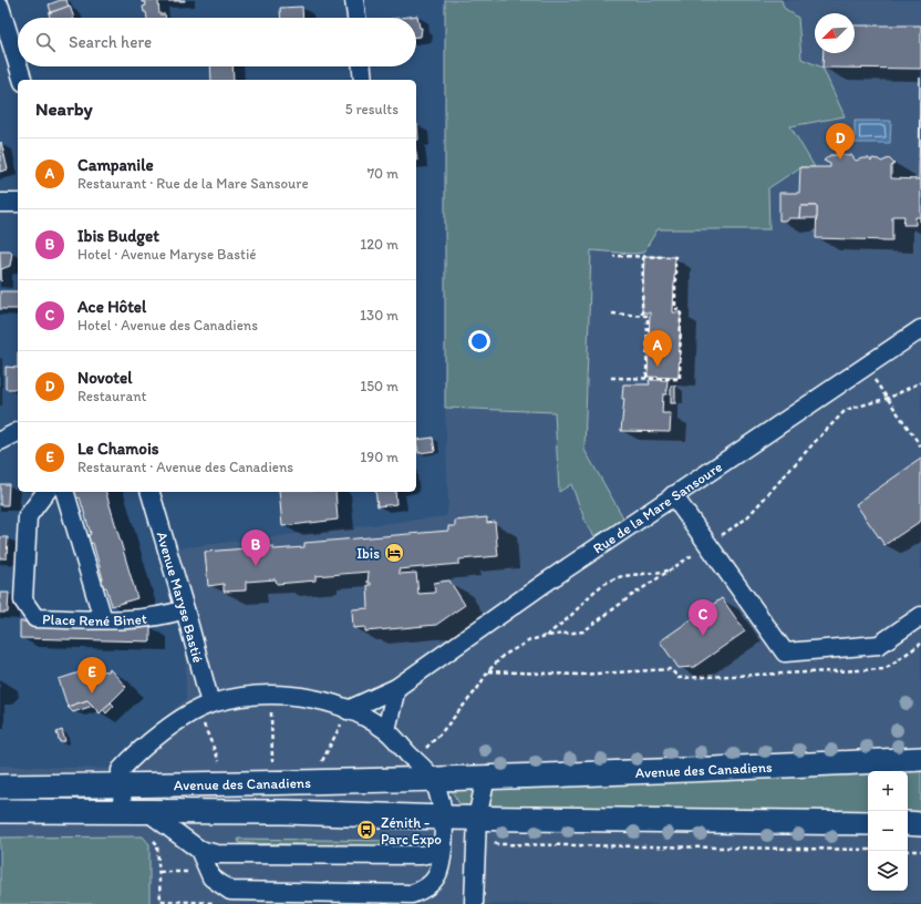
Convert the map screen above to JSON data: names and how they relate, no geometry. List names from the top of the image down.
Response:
{
  "streets": {
    "main road": ["Avenue des Canadiens"],
    "street": ["Rue de la Mare Sansoure", "Avenue Maryse Bastié", "Place René Binet"]
  },
  "crossings": [
    ["Avenue Maryse Bastié", "Place René Binet"]
  ],
  "places": {
    "hotel": ["Ibis"],
    "bus stop": ["Zénith - Parc Expo"]
  },
  "north": "bottom left",
  "page": {
    "search": "Search here",
    "heading": ["Nearby", "5 results"],
    "pins": [
      "D",
      "A",
      "B",
      "C",
      "E"
    ],
    "list": [
      {
        "mark": "A",
        "name": "Campanile",
        "note": "Restaurant · Rue de la Mare Sansoure",
        "value": "70 m"
      },
      {
        "mark": "B",
        "name": "Ibis Budget",
        "note": "Hotel · Avenue Maryse Bastié",
        "value": "120 m"
      },
      {
        "mark": "C",
        "name": "Ace Hôtel",
        "note": "Hotel · Avenue des Canadiens",
        "value": "130 m"
      },
      {
        "mark": "D",
        "name": "Novotel",
        "note": "Restaurant",
        "value": "150 m"
      },
      {
        "mark": "E",
        "name": "Le Chamois",
        "note": "Restaurant · Avenue des Canadiens",
        "value": "190 m"
      }
    ],
    "map_buttons": ["+", "−"]
  }
}
